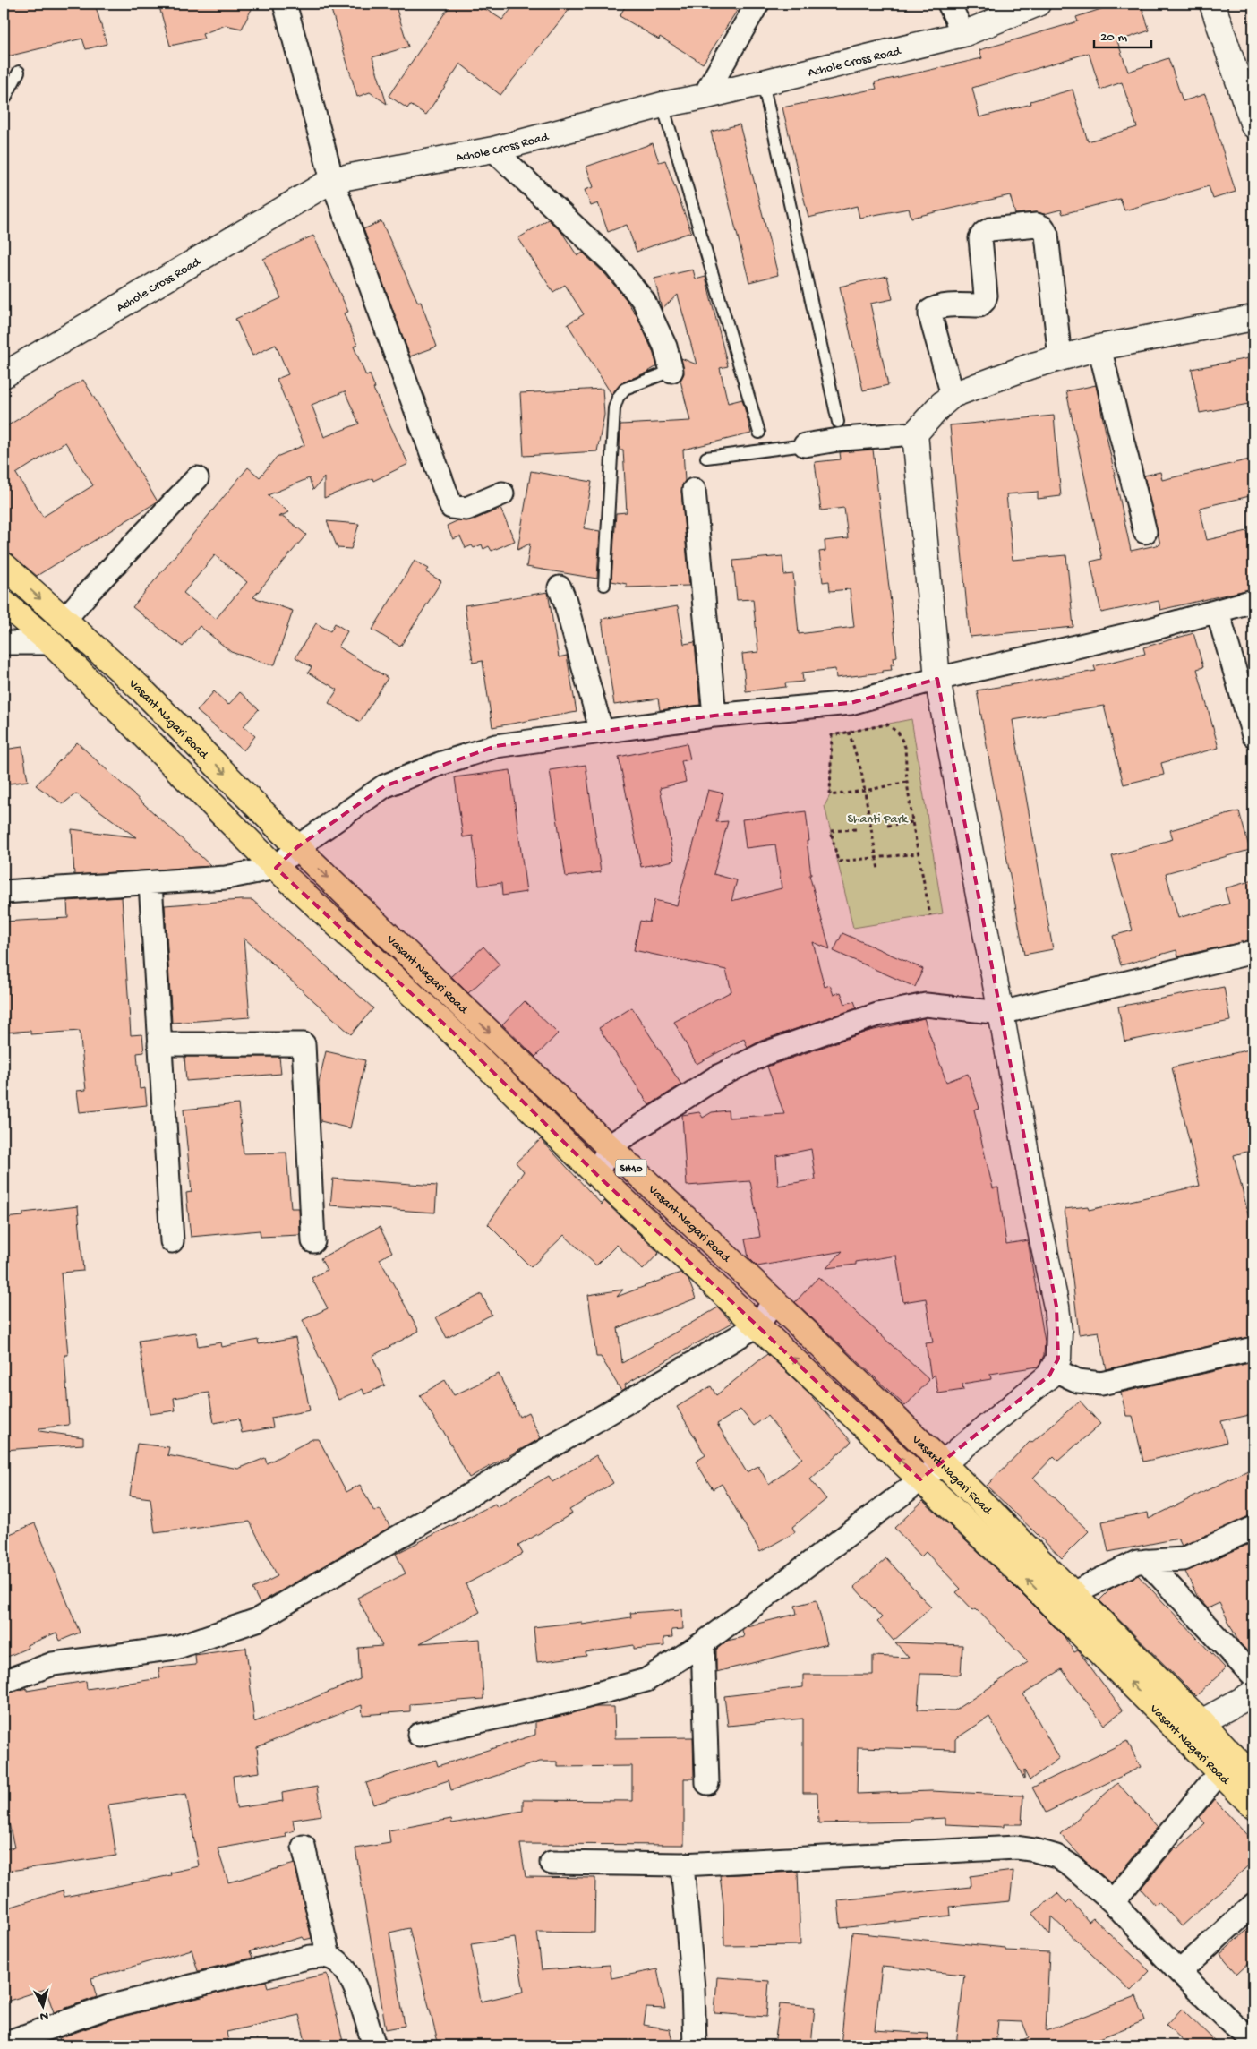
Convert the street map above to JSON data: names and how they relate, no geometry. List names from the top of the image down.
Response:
{
  "streets": {
    "main road": ["Vasant Nagari Road", "SH40"],
    "street": ["Achole Cross Road"]
  },
  "parks": ["Shanti Park"],
  "scale_bar": "20 m",
  "north": "bottom"
}
